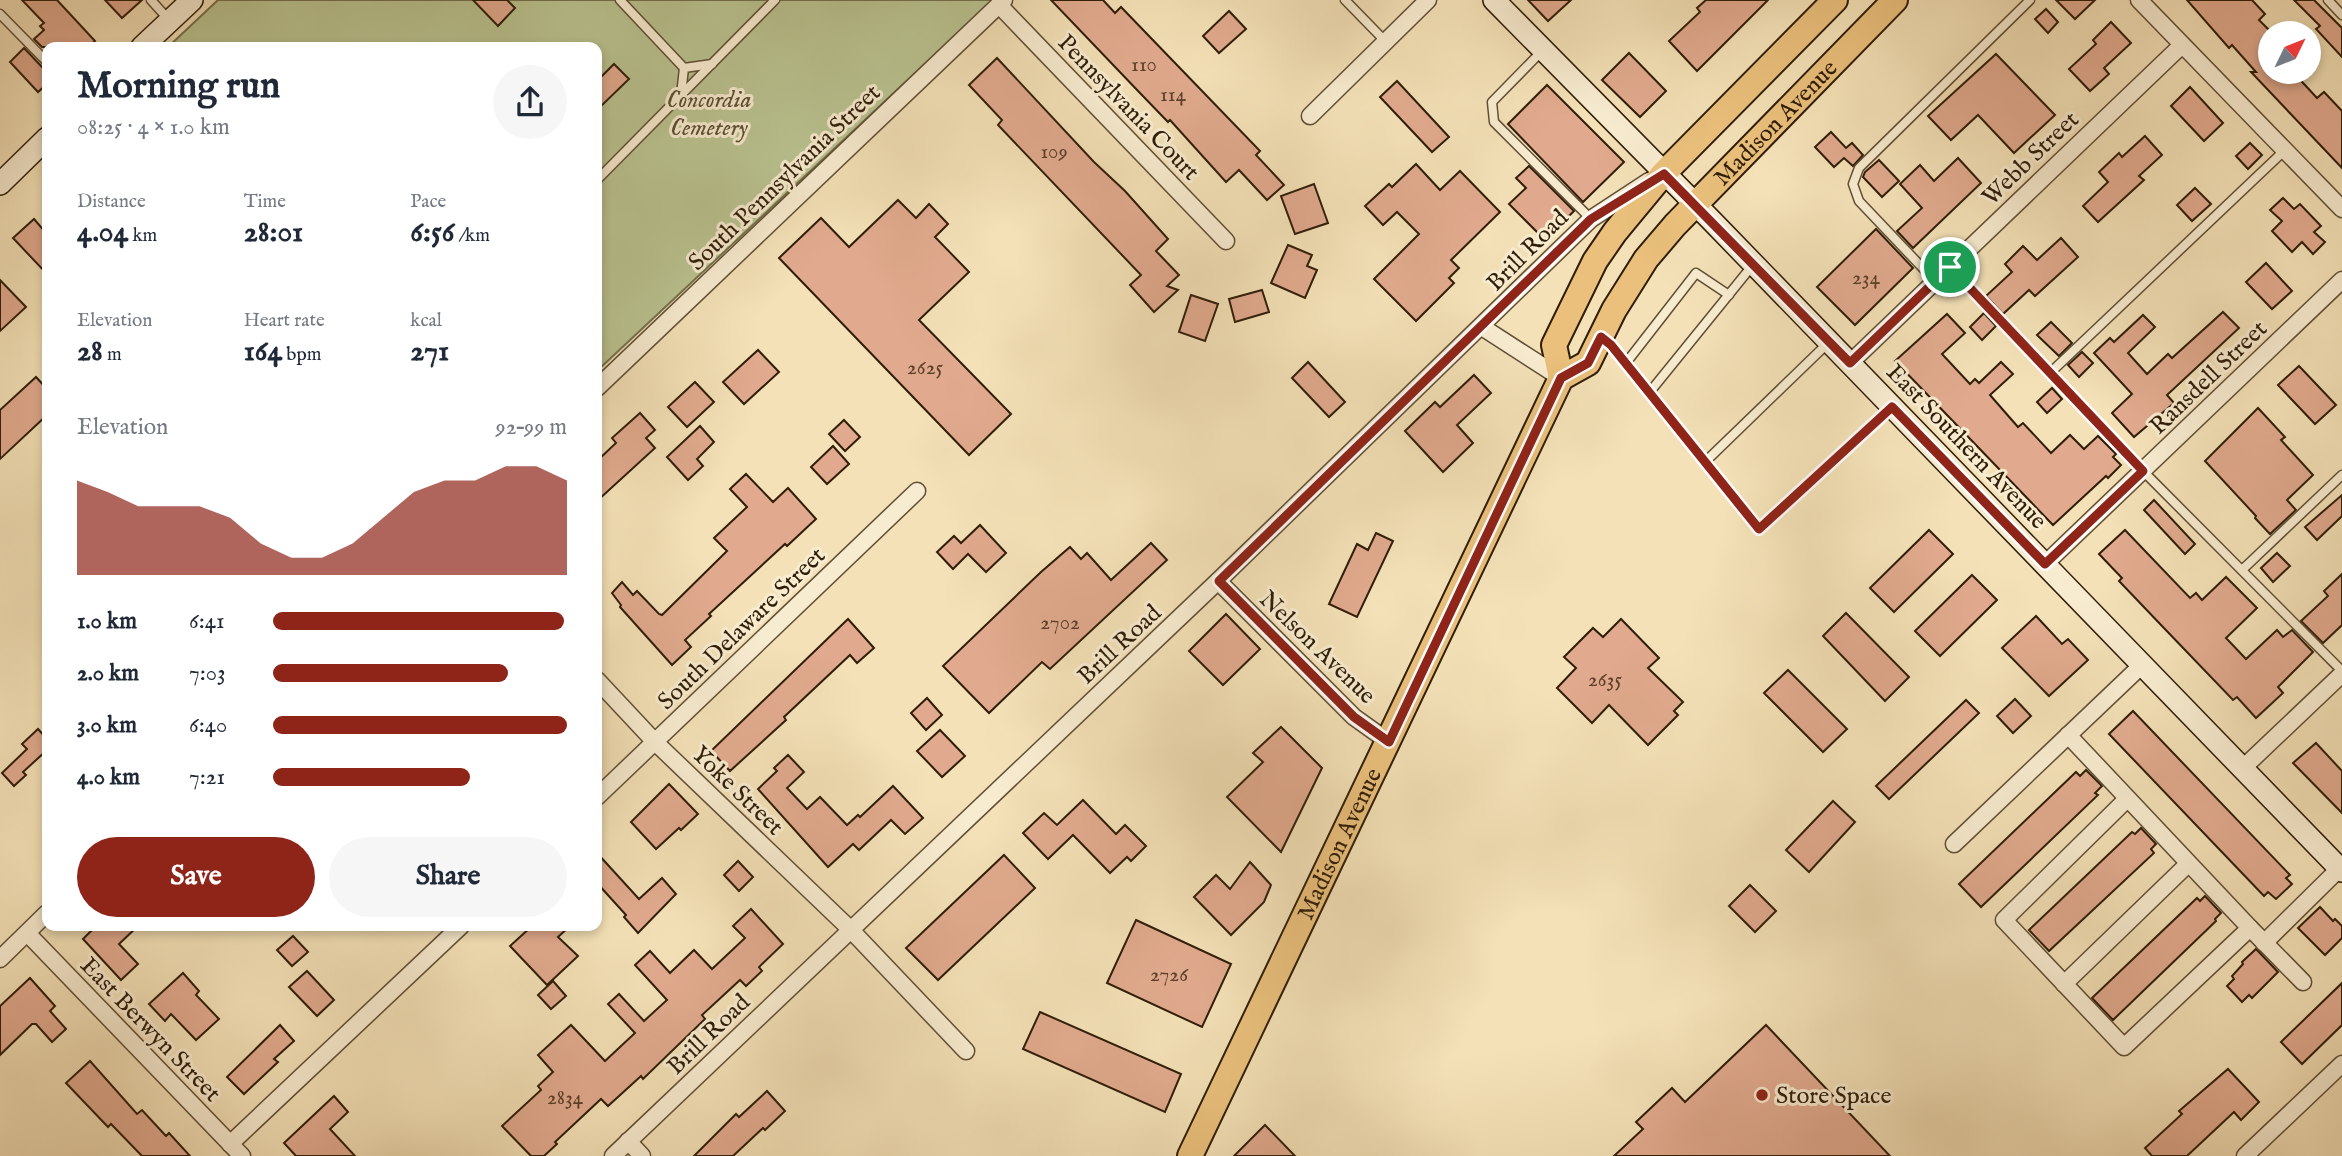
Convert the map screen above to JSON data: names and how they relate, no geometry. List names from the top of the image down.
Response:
{
  "streets": {
    "main road": ["Madison Avenue"],
    "street": [
      "Pennsylvania Court",
      "Webb Street",
      "South Pennsylvania Street",
      "Brill Road",
      "Ransdell Street",
      "East Southern Avenue",
      "South Delaware Street",
      "Nelson Avenue",
      "Yoke Street",
      "East Berwyn Street"
    ]
  },
  "crossings": [
    ["Pennsylvania Court", "South Pennsylvania Street"],
    ["Madison Avenue", "Brill Road"],
    ["Madison Avenue", "East Southern Avenue"],
    ["Madison Avenue", "Nelson Avenue"],
    ["Webb Street", "East Southern Avenue"],
    ["Brill Road", "East Southern Avenue"],
    ["Brill Road", "Nelson Avenue"],
    ["Brill Road", "Yoke Street"],
    ["Ransdell Street", "East Southern Avenue"],
    ["South Delaware Street", "Yoke Street"]
  ],
  "parks": ["Concordia Cemetery"],
  "places": ["Store Space"],
  "house_numbers": [
    "110",
    "114",
    "109",
    "234",
    "2625",
    "2702",
    "2635",
    "2726",
    "2834"
  ],
  "north": "top right",
  "page": {
    "heading": ["Morning run", "08:25 · 4 × 1.0 km"],
    "stats": [
      ["Distance", "4.04 km"],
      ["Time", "28:01"],
      ["Pace", "6:56 /km"],
      ["Elevation", "28 m"],
      ["Heart rate", "164 bpm"],
      ["kcal", "271"]
    ],
    "chart": ["Elevation", "92–99 m"],
    "list": [
      {
        "name": "1.0 km",
        "note": "6:41"
      },
      {
        "name": "2.0 km",
        "note": "7:03"
      },
      {
        "name": "3.0 km",
        "note": "6:40"
      },
      {
        "name": "4.0 km",
        "note": "7:21"
      }
    ],
    "buttons": ["Save", "Share"]
  }
}
